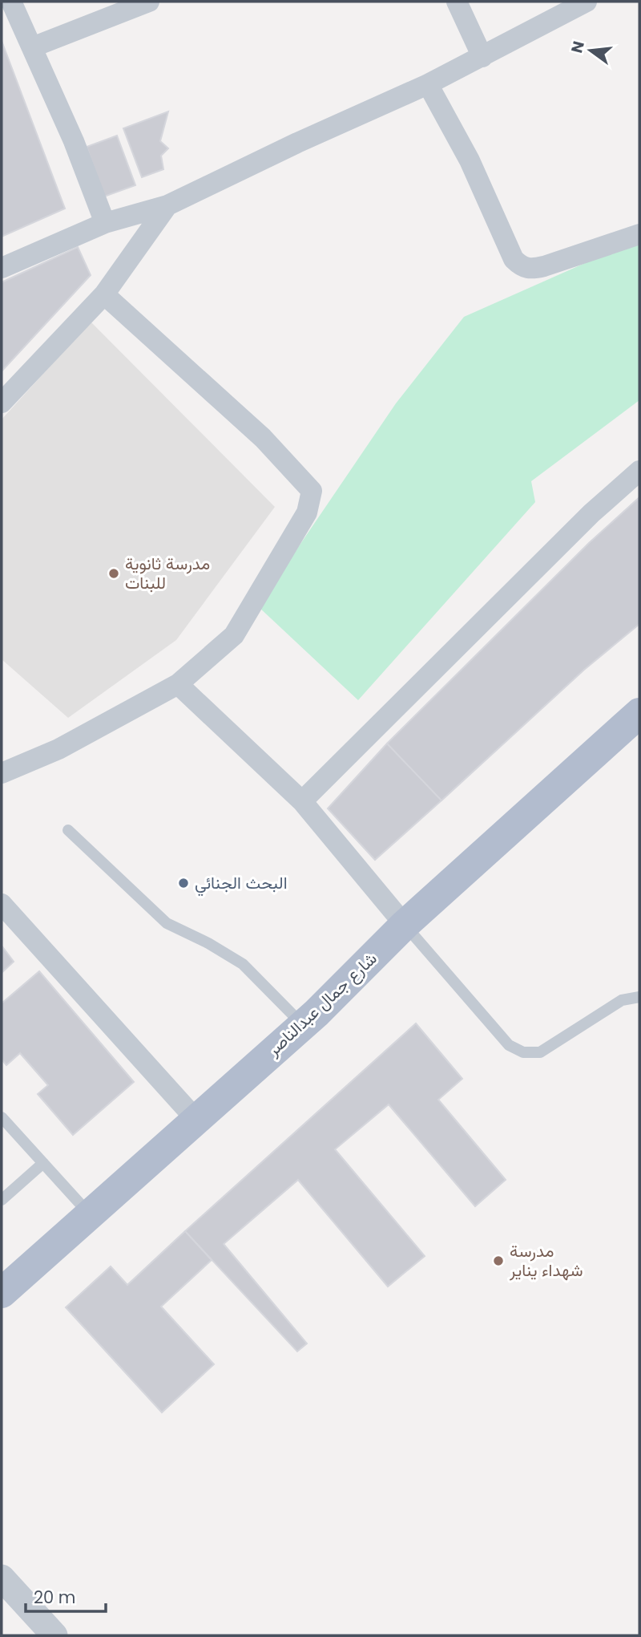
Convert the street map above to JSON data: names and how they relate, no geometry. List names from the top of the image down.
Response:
{
  "streets": {
    "main road": ["شارع جمال عبدالناصر"]
  },
  "places": ["مدرسة ثانوية للبنات", "البحث الجنائي", "مدرسة شهداء يناير"],
  "scale_bar": "20 m",
  "north": "left"
}
